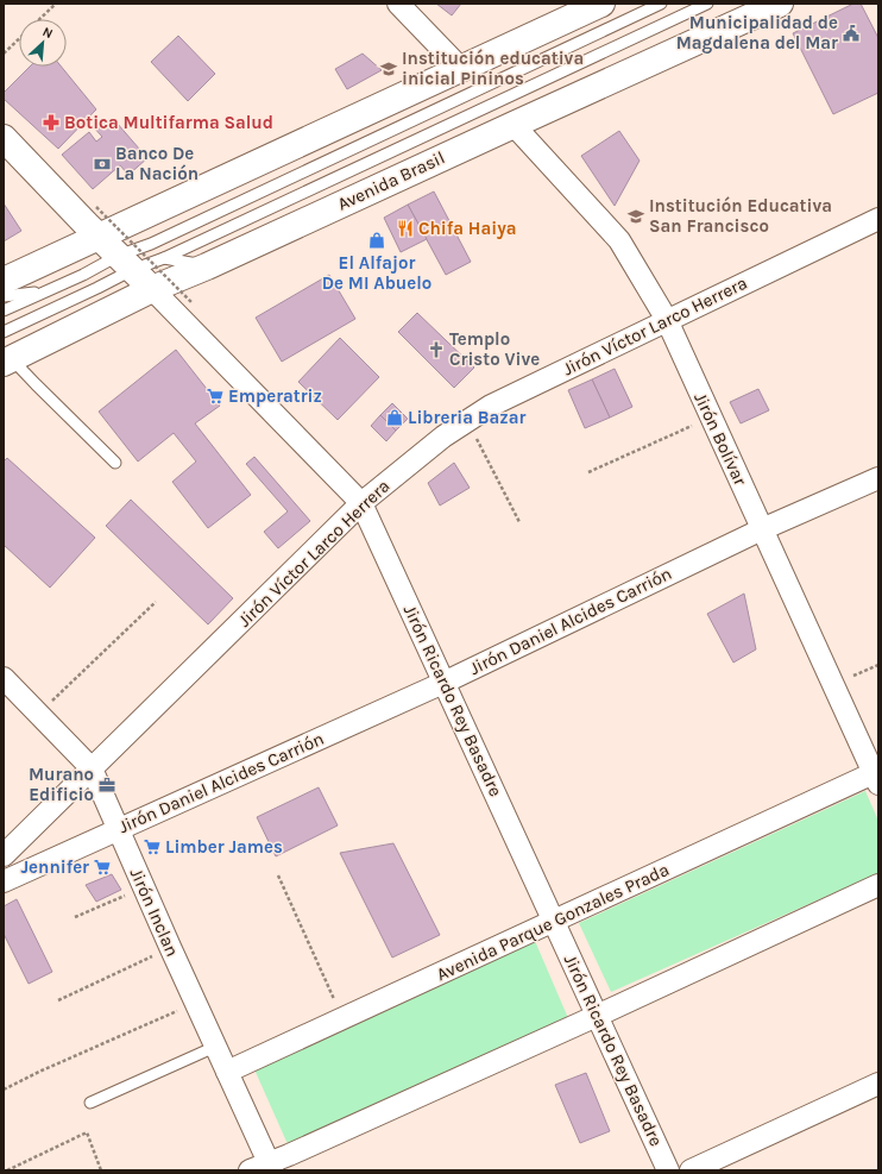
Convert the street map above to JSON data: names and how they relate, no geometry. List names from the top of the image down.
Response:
{
  "streets": {
    "main road": ["Avenida Brasil"],
    "street": [
      "Jirón Víctor Larco Herrera",
      "Jirón Bolívar",
      "Jirón Daniel Alcides Carrión",
      "Jirón Ricardo Rey Basadre",
      "Jirón Inclan",
      "Avenida Parque Gonzales Prada"
    ]
  },
  "crossings": [
    ["Avenida Brasil", "Jirón Bolívar"],
    ["Avenida Brasil", "Jirón Ricardo Rey Basadre"],
    ["Jirón Víctor Larco Herrera", "Jirón Bolívar"],
    ["Jirón Víctor Larco Herrera", "Jirón Ricardo Rey Basadre"],
    ["Jirón Víctor Larco Herrera", "Jirón Inclan"],
    ["Jirón Bolívar", "Jirón Daniel Alcides Carrión"],
    ["Jirón Bolívar", "Avenida Parque Gonzales Prada"],
    ["Jirón Daniel Alcides Carrión", "Jirón Ricardo Rey Basadre"],
    ["Jirón Daniel Alcides Carrión", "Jirón Inclan"],
    ["Jirón Ricardo Rey Basadre", "Avenida Parque Gonzales Prada"],
    ["Jirón Inclan", "Avenida Parque Gonzales Prada"]
  ],
  "places": {
    "public building": ["Municipalidad de Magdalena del Mar"],
    "school or university": ["Institución educativa inicial Pininos", "Institución Educativa San Francisco"],
    "pharmacy": ["Botica Multifarma Salud"],
    "bank": ["Banco De La Nación"],
    "restaurant": ["Chifa Haiya"],
    "shop": ["El Alfajor De MI Abuelo", "Libreria Bazar"],
    "church": ["Templo Cristo Vive"],
    "supermarket": ["Emperatriz", "Limber James", "Jennifer"],
    "office": ["Murano Edificio"]
  },
  "north": "top right"
}
